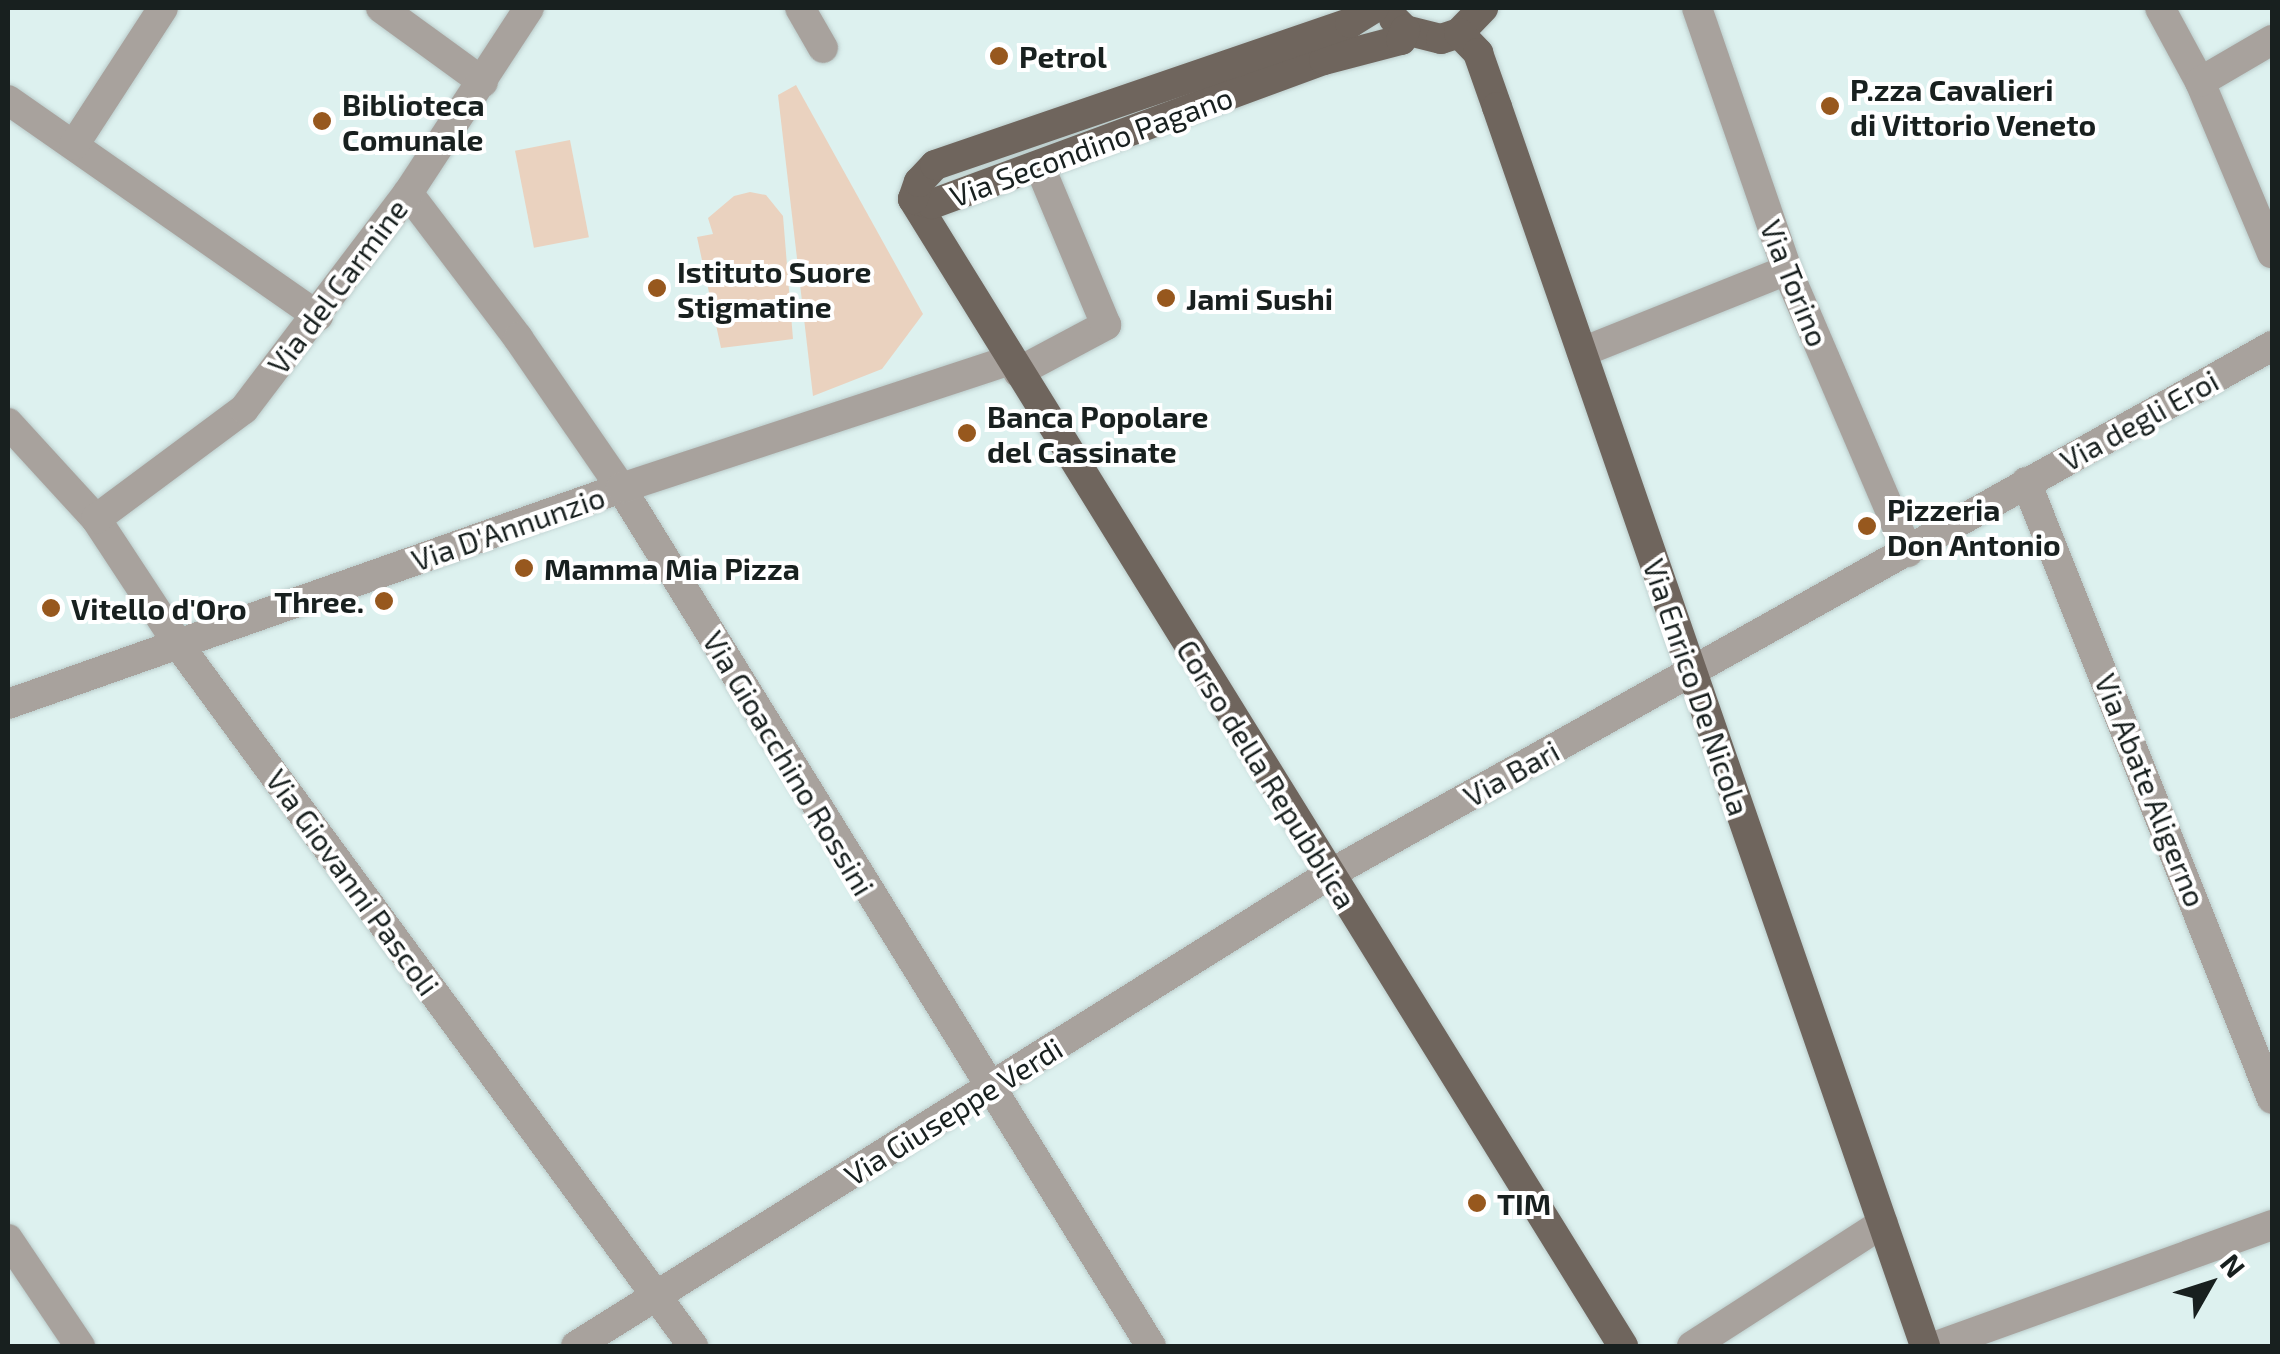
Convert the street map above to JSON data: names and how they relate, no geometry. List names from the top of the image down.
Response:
{
  "streets": {
    "main road": ["Via Secondino Pagano", "Via Enrico De Nicola", "Corso della Repubblica"],
    "street": [
      "Via Torino",
      "Via del Carmine",
      "Via degli Eroi",
      "Via D'Annunzio",
      "Via Gioacchino Rossini",
      "Via Bari",
      "Via Abate Aligerno",
      "Via Giovanni Pascoli",
      "Via Giuseppe Verdi"
    ]
  },
  "crossings": [
    ["Via Secondino Pagano", "Via D'Annunzio"],
    ["Via Secondino Pagano", "Corso della Repubblica"],
    ["Via Torino", "Via degli Eroi"],
    ["Via del Carmine", "Via Gioacchino Rossini"],
    ["Via del Carmine", "Via Giovanni Pascoli"],
    ["Via degli Eroi", "Via Enrico De Nicola"],
    ["Via degli Eroi", "Via Bari"],
    ["Via degli Eroi", "Via Abate Aligerno"],
    ["Via D'Annunzio", "Via Gioacchino Rossini"],
    ["Via D'Annunzio", "Corso della Repubblica"],
    ["Via D'Annunzio", "Via Giovanni Pascoli"],
    ["Via Enrico De Nicola", "Via Bari"],
    ["Via Gioacchino Rossini", "Via Giuseppe Verdi"],
    ["Via Bari", "Corso della Repubblica"],
    ["Via Bari", "Via Giuseppe Verdi"],
    ["Corso della Repubblica", "Via Giuseppe Verdi"],
    ["Via Giovanni Pascoli", "Via Giuseppe Verdi"]
  ],
  "places": [
    "Petrol",
    "P.zza Cavalieri di Vittorio Veneto",
    "Biblioteca Comunale",
    "Istituto Suore Stigmatine",
    "Jami Sushi",
    "Banca Popolare del Cassinate",
    "Pizzeria Don Antonio",
    "Mamma Mia Pizza",
    "Three.",
    "Vitello d'Oro",
    "TIM"
  ],
  "north": "top right"
}
